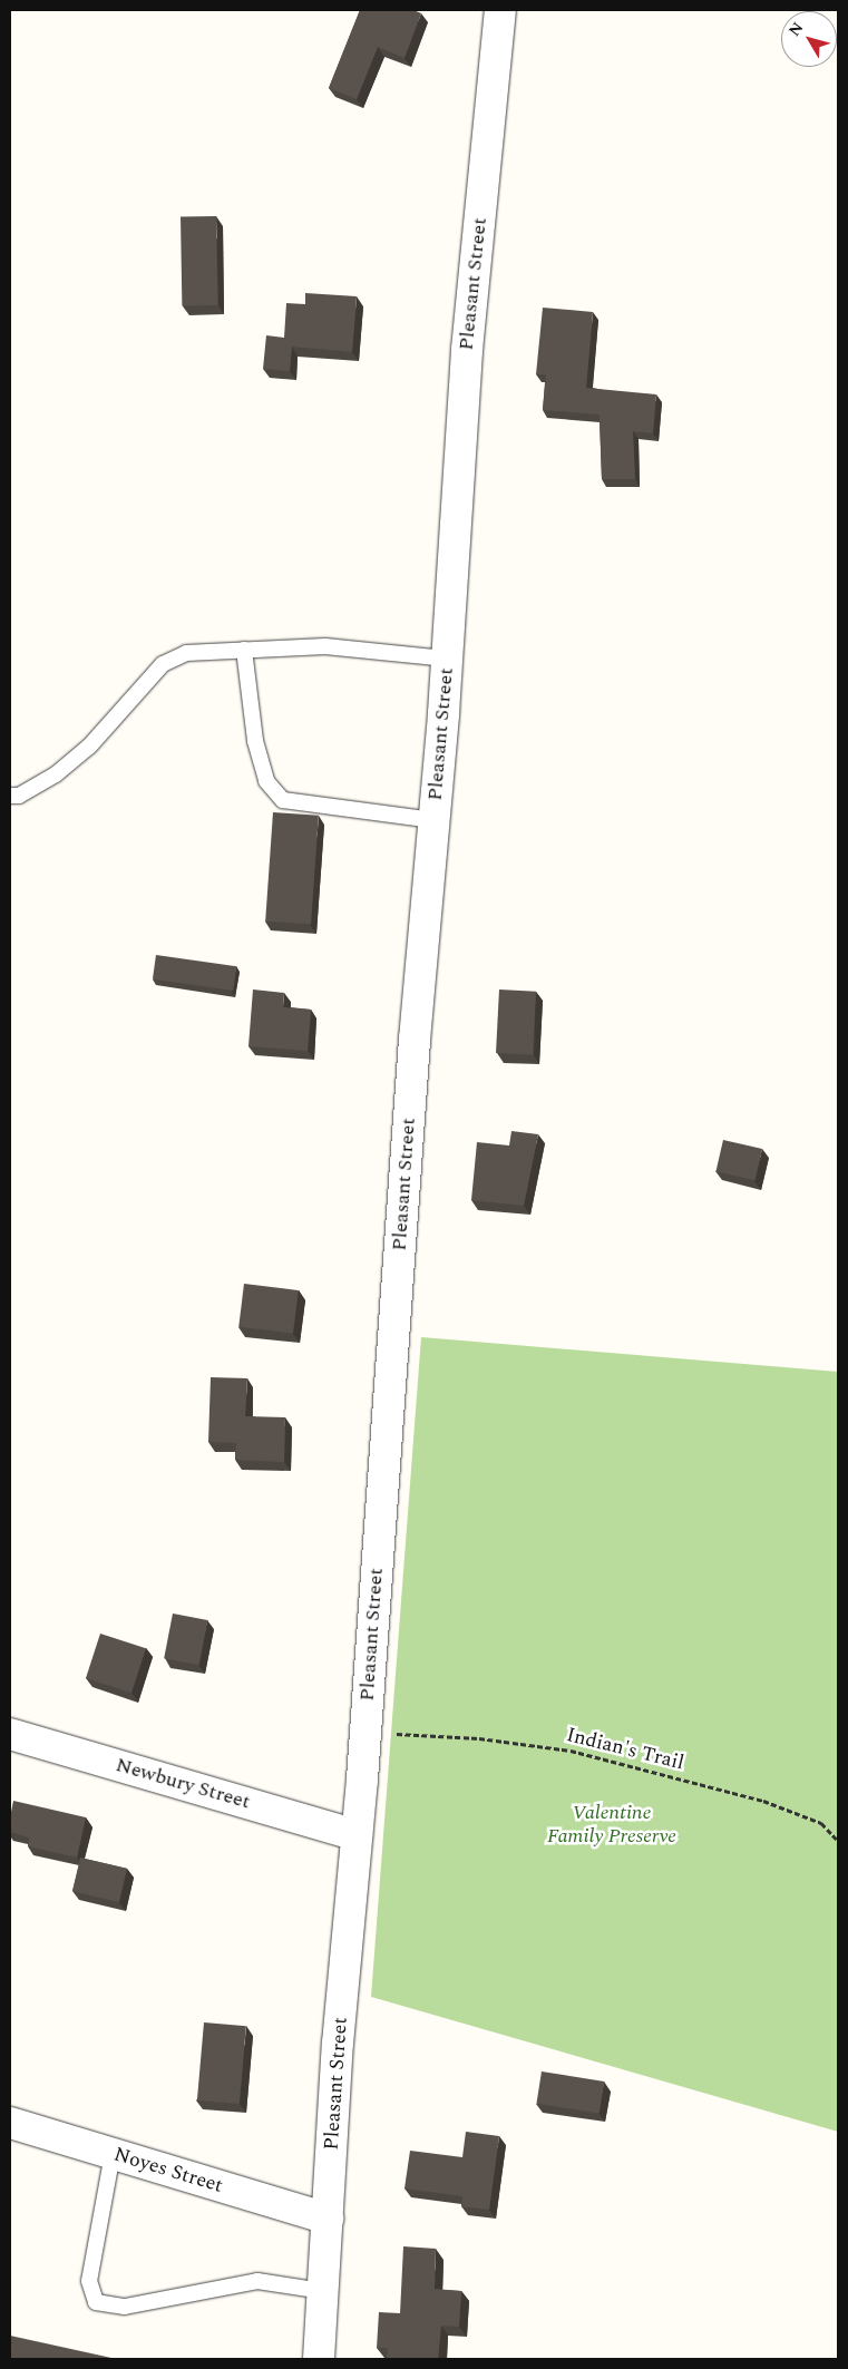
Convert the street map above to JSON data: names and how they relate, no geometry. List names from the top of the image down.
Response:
{
  "streets": {
    "street": ["Pleasant Street", "Newbury Street", "Noyes Street"],
    "path": ["Indian's Trail"]
  },
  "crossings": [
    ["Pleasant Street", "Newbury Street"],
    ["Pleasant Street", "Noyes Street"]
  ],
  "parks": ["Valentine Family Preserve"],
  "north": "top left"
}
